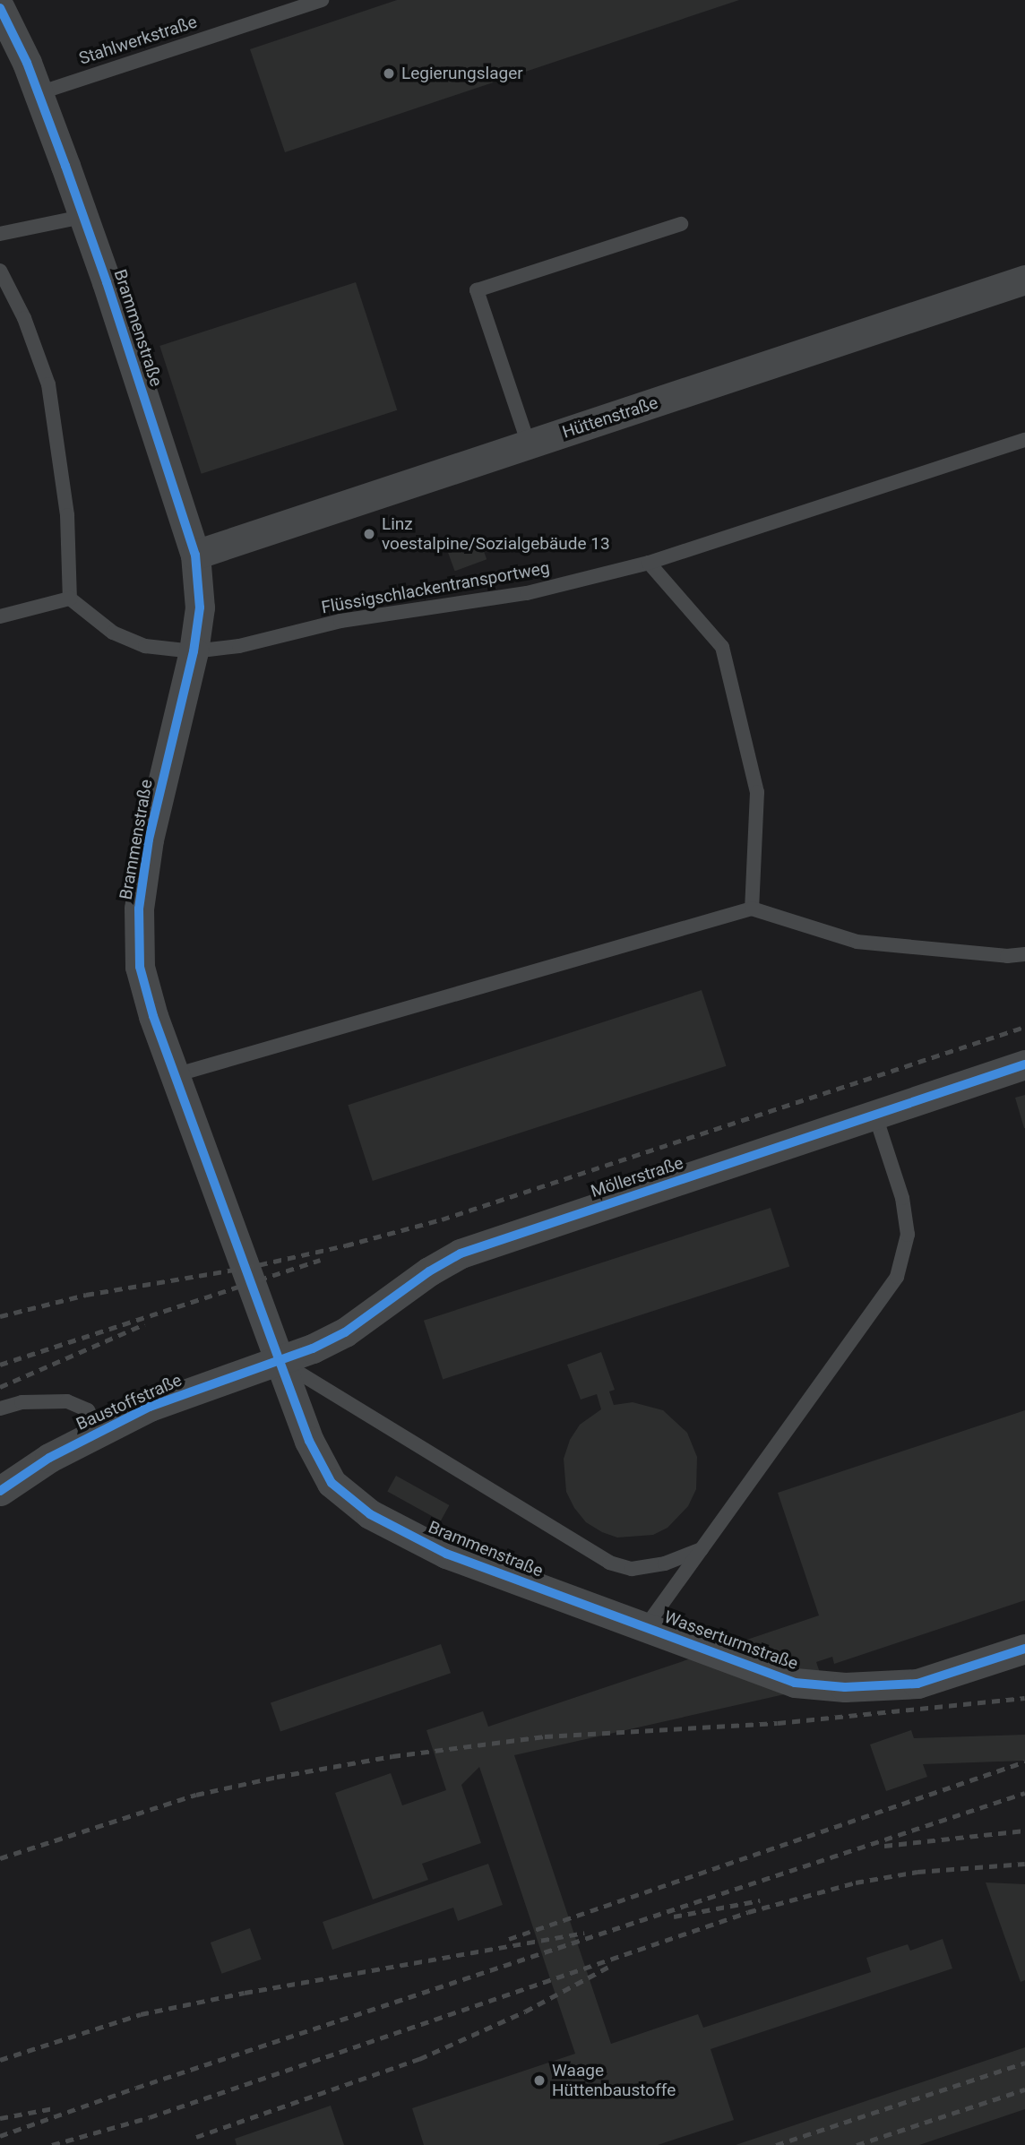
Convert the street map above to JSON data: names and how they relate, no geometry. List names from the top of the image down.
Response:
{
  "streets": {
    "street": [
      "Brammenstraße",
      "Hüttenstraße",
      "Möllerstraße",
      "Baustoffstraße",
      "Wasserturmstraße"
    ],
    "lane": ["Stahlwerkstraße", "Flüssigschlackentransportweg"]
  },
  "crossings": [
    ["Stahlwerkstraße", "Brammenstraße"],
    ["Brammenstraße", "Hüttenstraße"],
    ["Brammenstraße", "Flüssigschlackentransportweg"],
    ["Brammenstraße", "Möllerstraße"],
    ["Brammenstraße", "Baustoffstraße"],
    ["Brammenstraße", "Wasserturmstraße"],
    ["Möllerstraße", "Baustoffstraße"]
  ],
  "places": ["Legierungslager", "Linz voestalpine/Sozialgebäude 13", "Waage Hüttenbaustoffe"]
}
